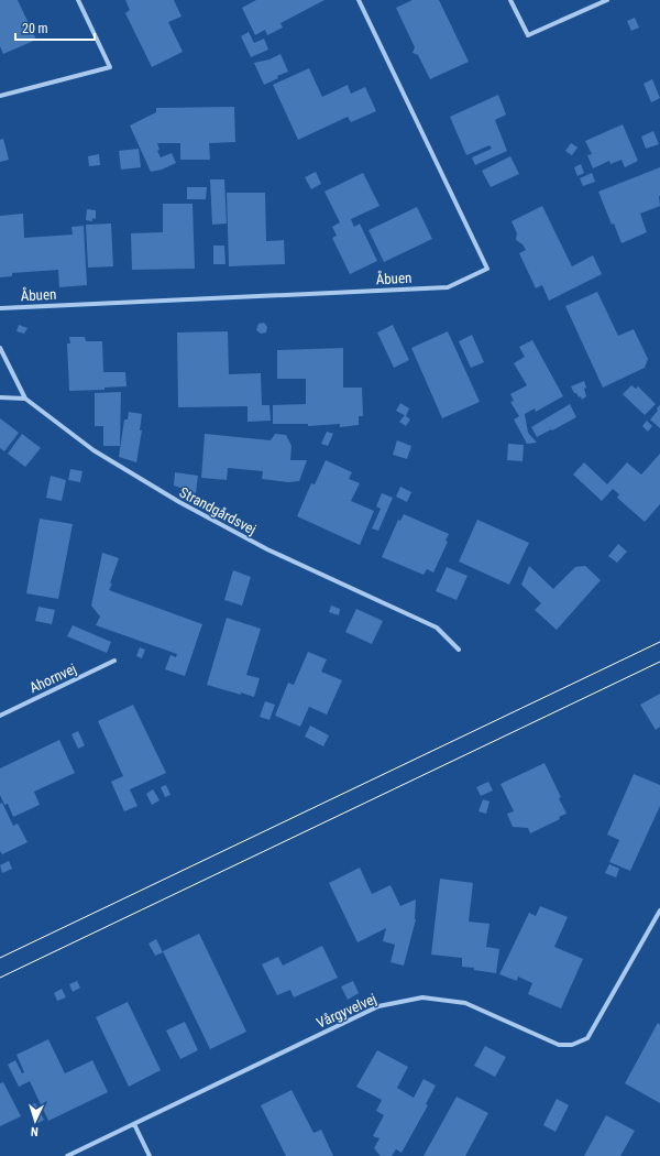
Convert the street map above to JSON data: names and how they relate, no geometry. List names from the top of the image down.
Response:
{
  "streets": {
    "street": [
      "Åbuen",
      "Strandgårdsvej",
      "Ahornvej",
      "Vårgyvelvej"
    ]
  },
  "scale_bar": "20 m",
  "north": "bottom"
}
